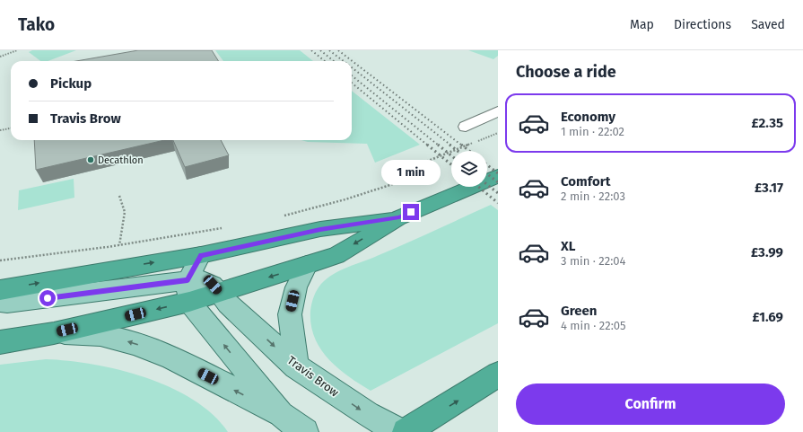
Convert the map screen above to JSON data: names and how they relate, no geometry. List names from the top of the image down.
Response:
{
  "streets": {
    "main road": ["Travis Brow"]
  },
  "places": ["Decathlon"],
  "page": {
    "header": "Tako",
    "nav": ["Map", "Directions", "Saved"],
    "heading": "Choose a ride",
    "banner": ["Pickup", "Travis Brow"],
    "list": [
      {
        "name": "Economy",
        "note": "1 min · 22:02",
        "value": "£2.35"
      },
      {
        "name": "Comfort",
        "note": "2 min · 22:03",
        "value": "£3.17"
      },
      {
        "name": "XL",
        "note": "3 min · 22:04",
        "value": "£3.99"
      },
      {
        "name": "Green",
        "note": "4 min · 22:05",
        "value": "£1.69"
      }
    ],
    "bubble": "1 min",
    "buttons": "Confirm"
  }
}
